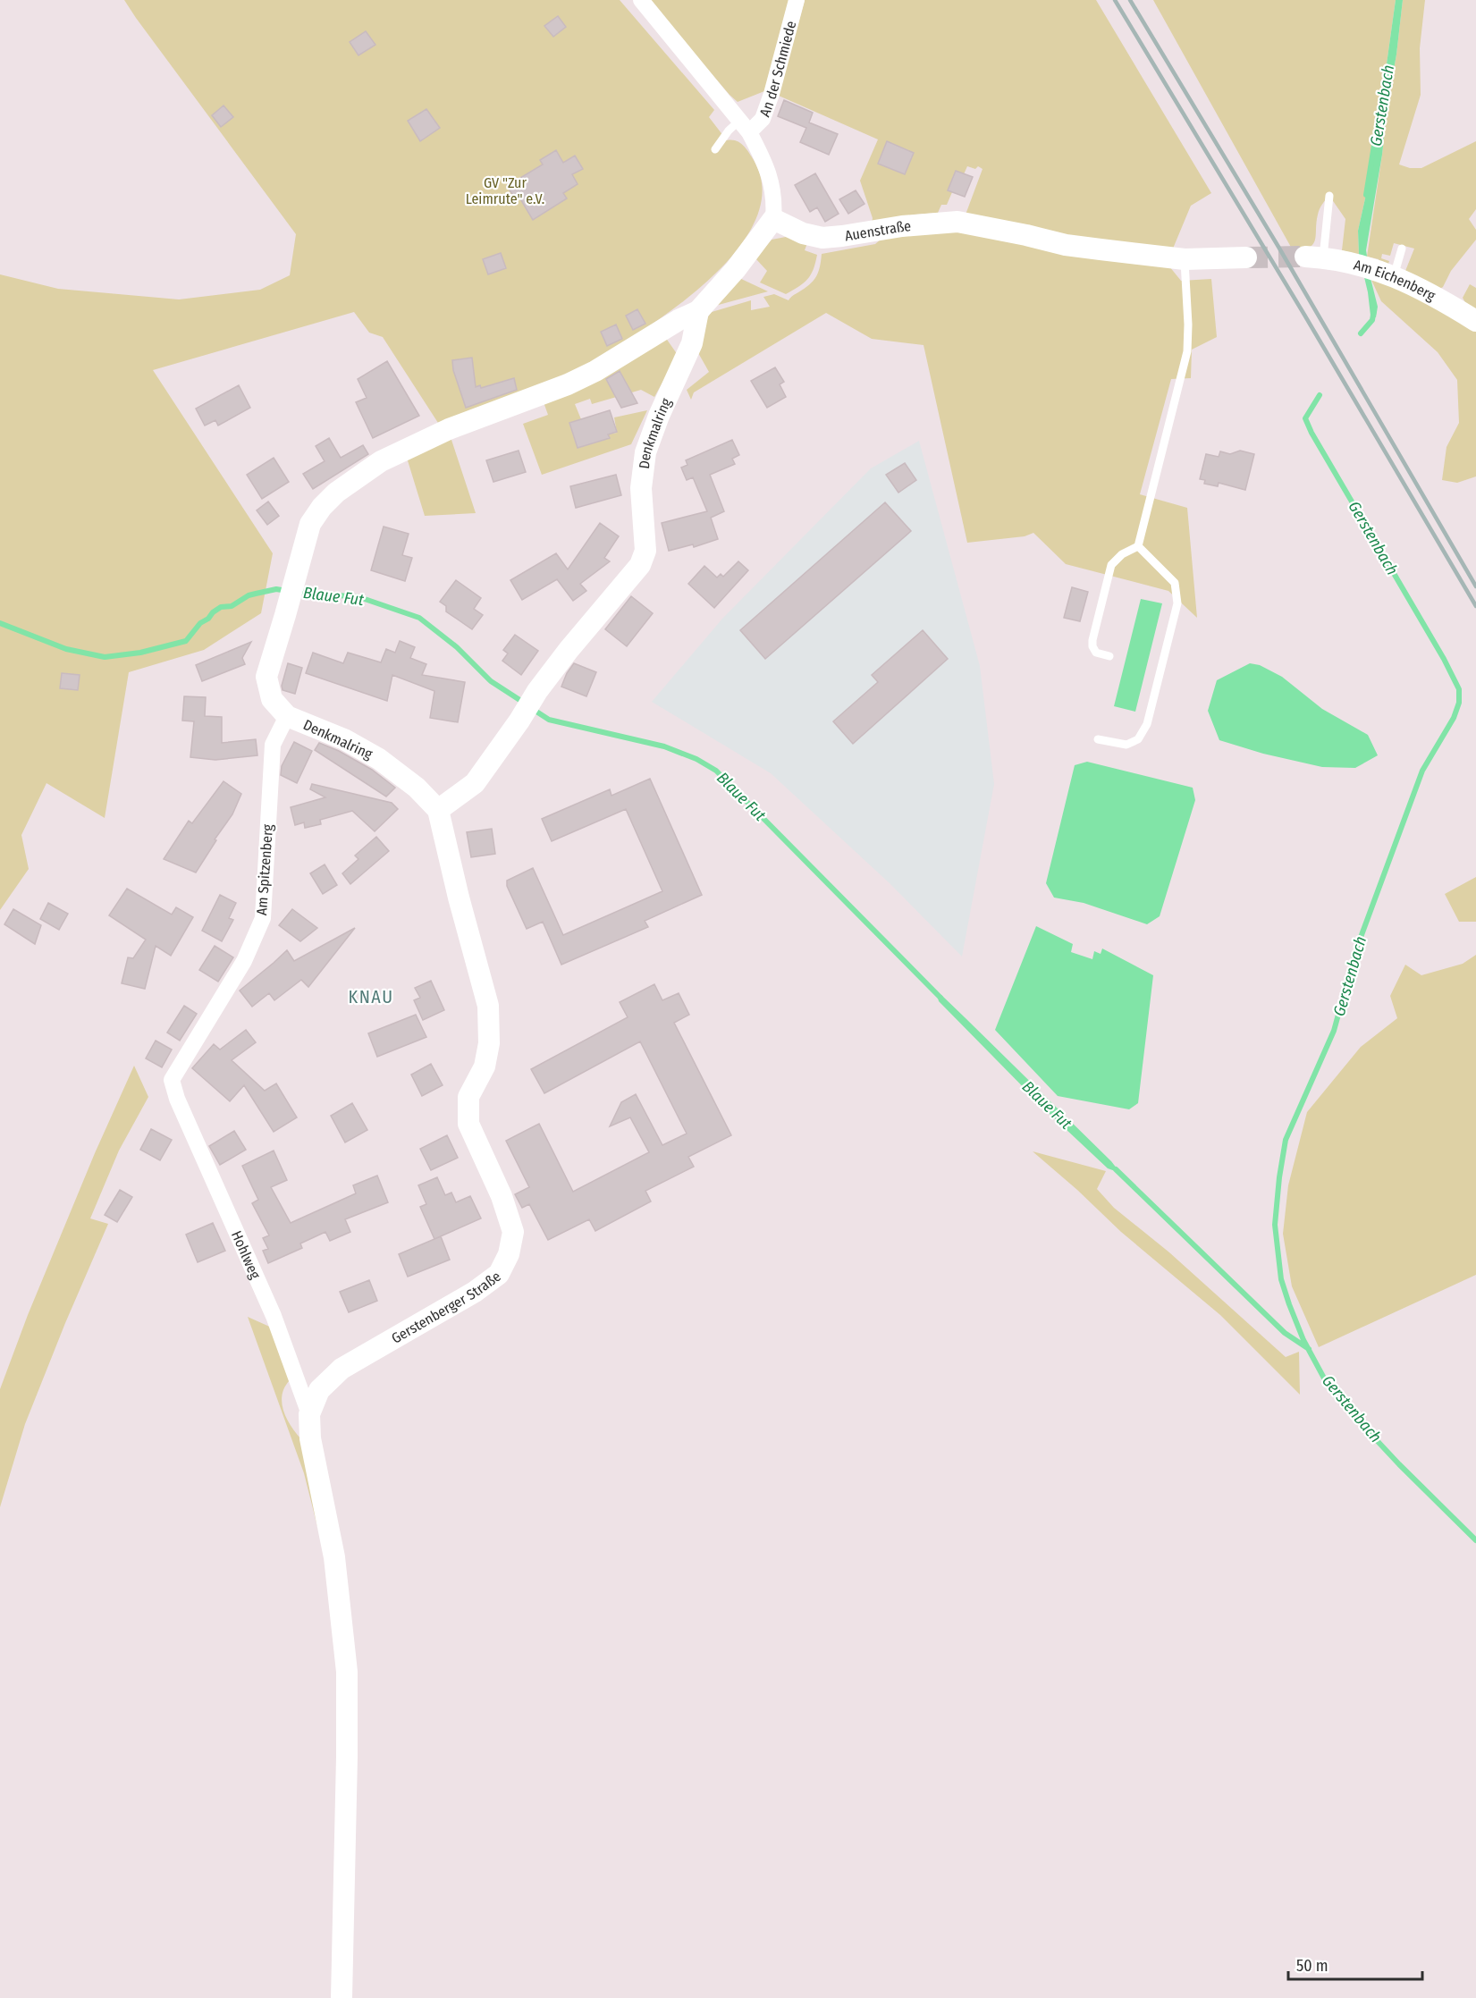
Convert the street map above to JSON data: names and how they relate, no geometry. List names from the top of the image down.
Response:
{
  "streets": {
    "street": [
      "An der Schmiede",
      "Auenstraße",
      "Am Eichenberg",
      "Denkmalring",
      "Am Spitzenberg",
      "Hohlweg",
      "Gerstenberger Straße"
    ]
  },
  "crossings": [
    ["Auenstraße", "Denkmalring"],
    ["Denkmalring", "Am Spitzenberg"],
    ["Denkmalring", "Gerstenberger Straße"],
    ["Am Spitzenberg", "Hohlweg"],
    ["Hohlweg", "Gerstenberger Straße"]
  ],
  "districts": ["KNAU"],
  "water": ["Gerstenbach", "Blaue Fut"],
  "parks": ["GV \"Zur Leimrute\" e.V."],
  "scale_bar": "50 m"
}
